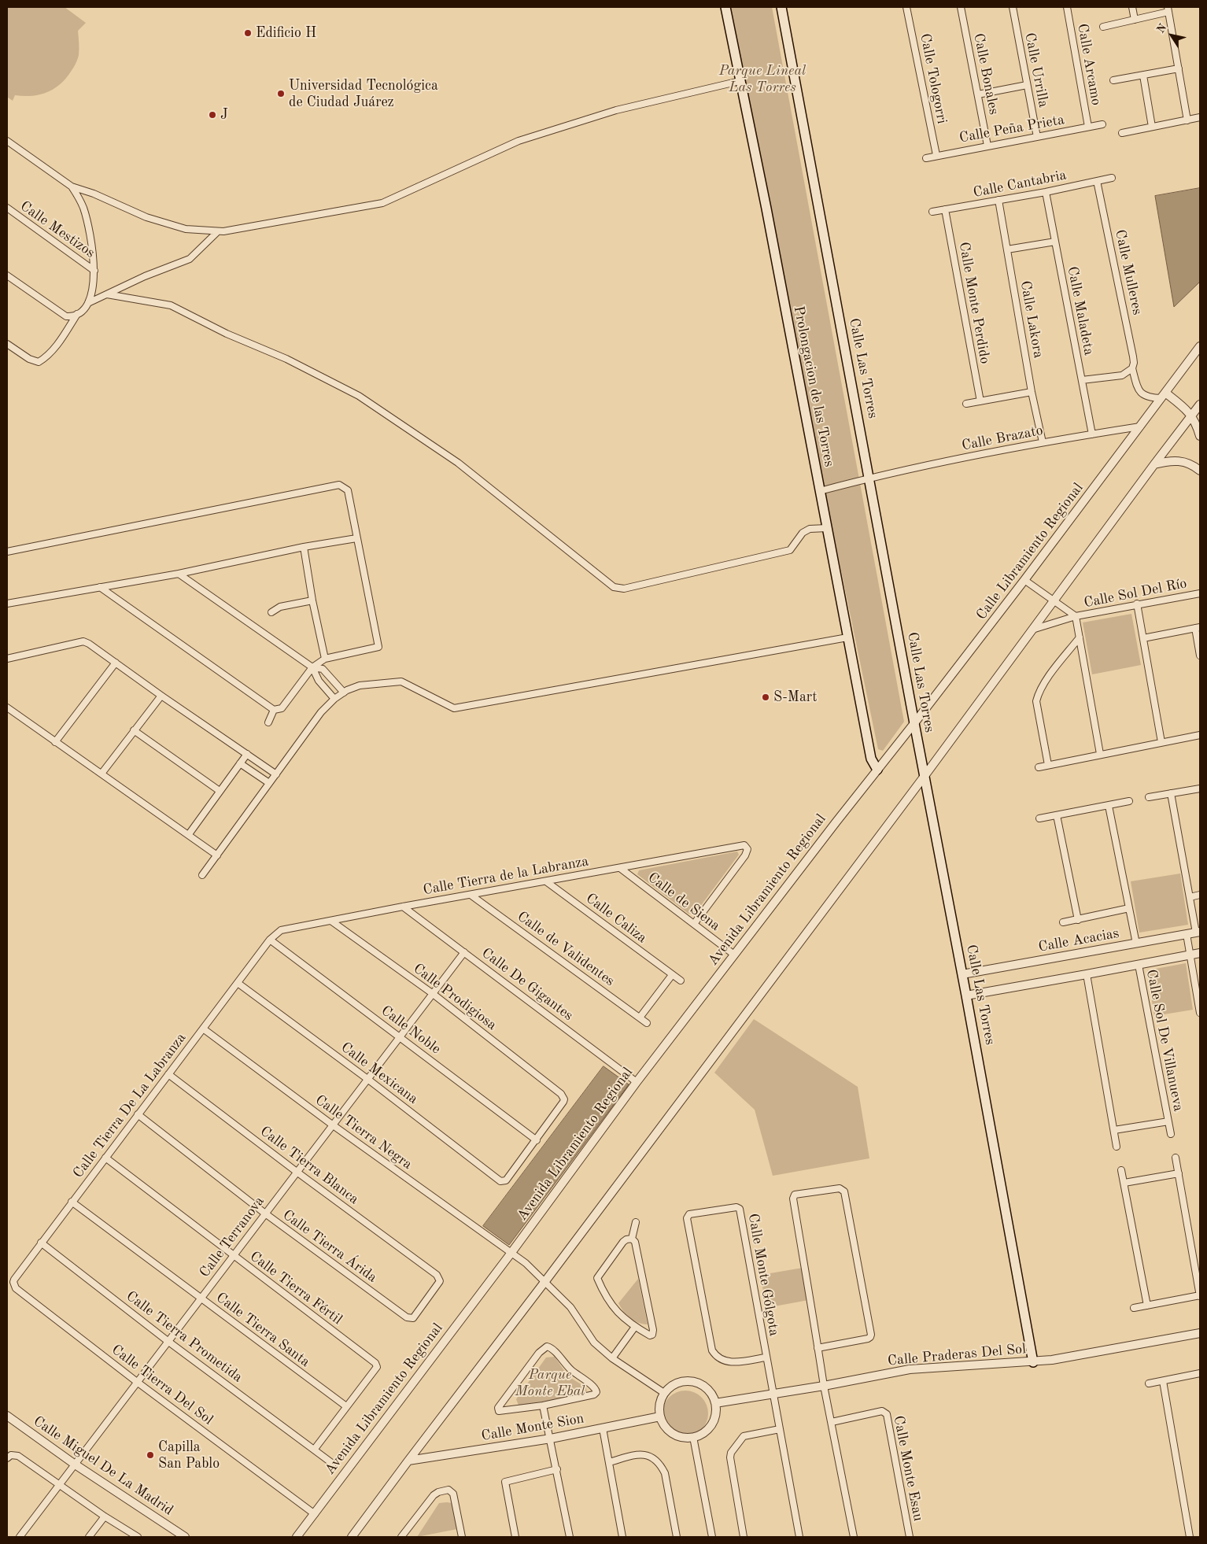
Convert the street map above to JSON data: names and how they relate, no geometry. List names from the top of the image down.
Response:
{
  "streets": {
    "main road": ["Calle Las Torres", "Prolongacion de las Torres"],
    "street": [
      "Calle Arcamo",
      "Calle Urrilla",
      "Calle Bonales",
      "Calle Tologorri",
      "Calle Peña Prieta",
      "Calle Cantabria",
      "Calle Mestizos",
      "Calle Mulleres",
      "Calle Monte Perdido",
      "Calle Maladeta",
      "Calle Lakora",
      "Calle Brazato",
      "Calle Libramiento Regional",
      "Calle Sol Del Río",
      "Calle Tierra de la Labranza",
      "Avenida Libramiento Regional",
      "Calle de Siena",
      "Calle Caliza",
      "Calle Acacias",
      "Calle de Validentes",
      "Calle De Gigantes",
      "Calle Prodigiosa",
      "Calle Noble",
      "Calle Sol De Villanueva",
      "Calle Mexicana",
      "Calle Tierra De La Labranza",
      "Calle Tierra Negra",
      "Calle Tierra Blanca",
      "Calle Terranova",
      "Calle Tierra Árida",
      "Calle Monte Gólgota",
      "Calle Tierra Fértil",
      "Calle Tierra Santa",
      "Calle Tierra Prometida",
      "Calle Praderas Del Sol",
      "Calle Tierra Del Sol",
      "Calle Monte Sion",
      "Calle Miguel De La Madrid",
      "Calle Monte Esau"
    ]
  },
  "crossings": [
    ["Calle Arcamo", "Calle Peña Prieta"],
    ["Calle Urrilla", "Calle Peña Prieta"],
    ["Calle Bonales", "Calle Peña Prieta"],
    ["Calle Tologorri", "Calle Peña Prieta"],
    ["Calle Cantabria", "Calle Mulleres"],
    ["Calle Cantabria", "Calle Monte Perdido"],
    ["Calle Cantabria", "Calle Maladeta"],
    ["Calle Cantabria", "Calle Lakora"],
    ["Calle Mulleres", "Calle Libramiento Regional"],
    ["Calle Maladeta", "Calle Brazato"],
    ["Calle Lakora", "Calle Brazato"],
    ["Calle Las Torres", "Calle Brazato"],
    ["Calle Las Torres", "Calle Libramiento Regional"],
    ["Calle Las Torres", "Calle Acacias"],
    ["Calle Las Torres", "Calle Praderas Del Sol"],
    ["Prolongacion de las Torres", "Calle Brazato"],
    ["Prolongacion de las Torres", "Calle Libramiento Regional"],
    ["Prolongacion de las Torres", "Avenida Libramiento Regional"],
    ["Calle Brazato", "Calle Libramiento Regional"],
    ["Calle Libramiento Regional", "Calle Sol Del Río"],
    ["Calle Libramiento Regional", "Avenida Libramiento Regional"],
    ["Calle Tierra de la Labranza", "Calle de Siena"],
    ["Calle Tierra de la Labranza", "Calle Caliza"],
    ["Calle Tierra de la Labranza", "Calle de Validentes"],
    ["Calle Tierra de la Labranza", "Calle De Gigantes"],
    ["Calle Tierra de la Labranza", "Calle Prodigiosa"],
    ["Calle Tierra de la Labranza", "Calle Noble"],
    ["Calle Tierra de la Labranza", "Calle Tierra De La Labranza"],
    ["Avenida Libramiento Regional", "Calle de Siena"],
    ["Avenida Libramiento Regional", "Calle De Gigantes"],
    ["Avenida Libramiento Regional", "Calle Tierra Negra"],
    ["Avenida Libramiento Regional", "Calle Tierra Del Sol"],
    ["Calle De Gigantes", "Calle Terranova"],
    ["Calle Prodigiosa", "Calle Noble"],
    ["Calle Prodigiosa", "Calle Mexicana"],
    ["Calle Prodigiosa", "Calle Terranova"],
    ["Calle Noble", "Calle Mexicana"],
    ["Calle Noble", "Calle Tierra De La Labranza"],
    ["Calle Noble", "Calle Terranova"],
    ["Calle Mexicana", "Calle Tierra De La Labranza"],
    ["Calle Mexicana", "Calle Terranova"],
    ["Calle Tierra De La Labranza", "Calle Tierra Negra"],
    ["Calle Tierra De La Labranza", "Calle Tierra Blanca"],
    ["Calle Tierra De La Labranza", "Calle Tierra Árida"],
    ["Calle Tierra De La Labranza", "Calle Tierra Fértil"],
    ["Calle Tierra De La Labranza", "Calle Tierra Santa"],
    ["Calle Tierra De La Labranza", "Calle Tierra Prometida"],
    ["Calle Tierra De La Labranza", "Calle Tierra Del Sol"],
    ["Calle Tierra Negra", "Calle Terranova"],
    ["Calle Tierra Blanca", "Calle Terranova"],
    ["Calle Tierra Blanca", "Calle Tierra Árida"],
    ["Calle Terranova", "Calle Tierra Árida"],
    ["Calle Terranova", "Calle Tierra Fértil"],
    ["Calle Terranova", "Calle Tierra Santa"],
    ["Calle Terranova", "Calle Tierra Prometida"],
    ["Calle Terranova", "Calle Tierra Del Sol"],
    ["Calle Terranova", "Calle Miguel De La Madrid"],
    ["Calle Monte Gólgota", "Calle Praderas Del Sol"],
    ["Calle Tierra Fértil", "Calle Tierra Santa"],
    ["Calle Praderas Del Sol", "Calle Monte Sion"]
  ],
  "parks": ["Parque Lineal Las Torres", "Parque Monte Ebal"],
  "places": [
    "Edificio H",
    "Universidad Tecnológica de Ciudad Juárez",
    "J",
    "S-Mart",
    "Capilla San Pablo"
  ],
  "north": "top left"
}
